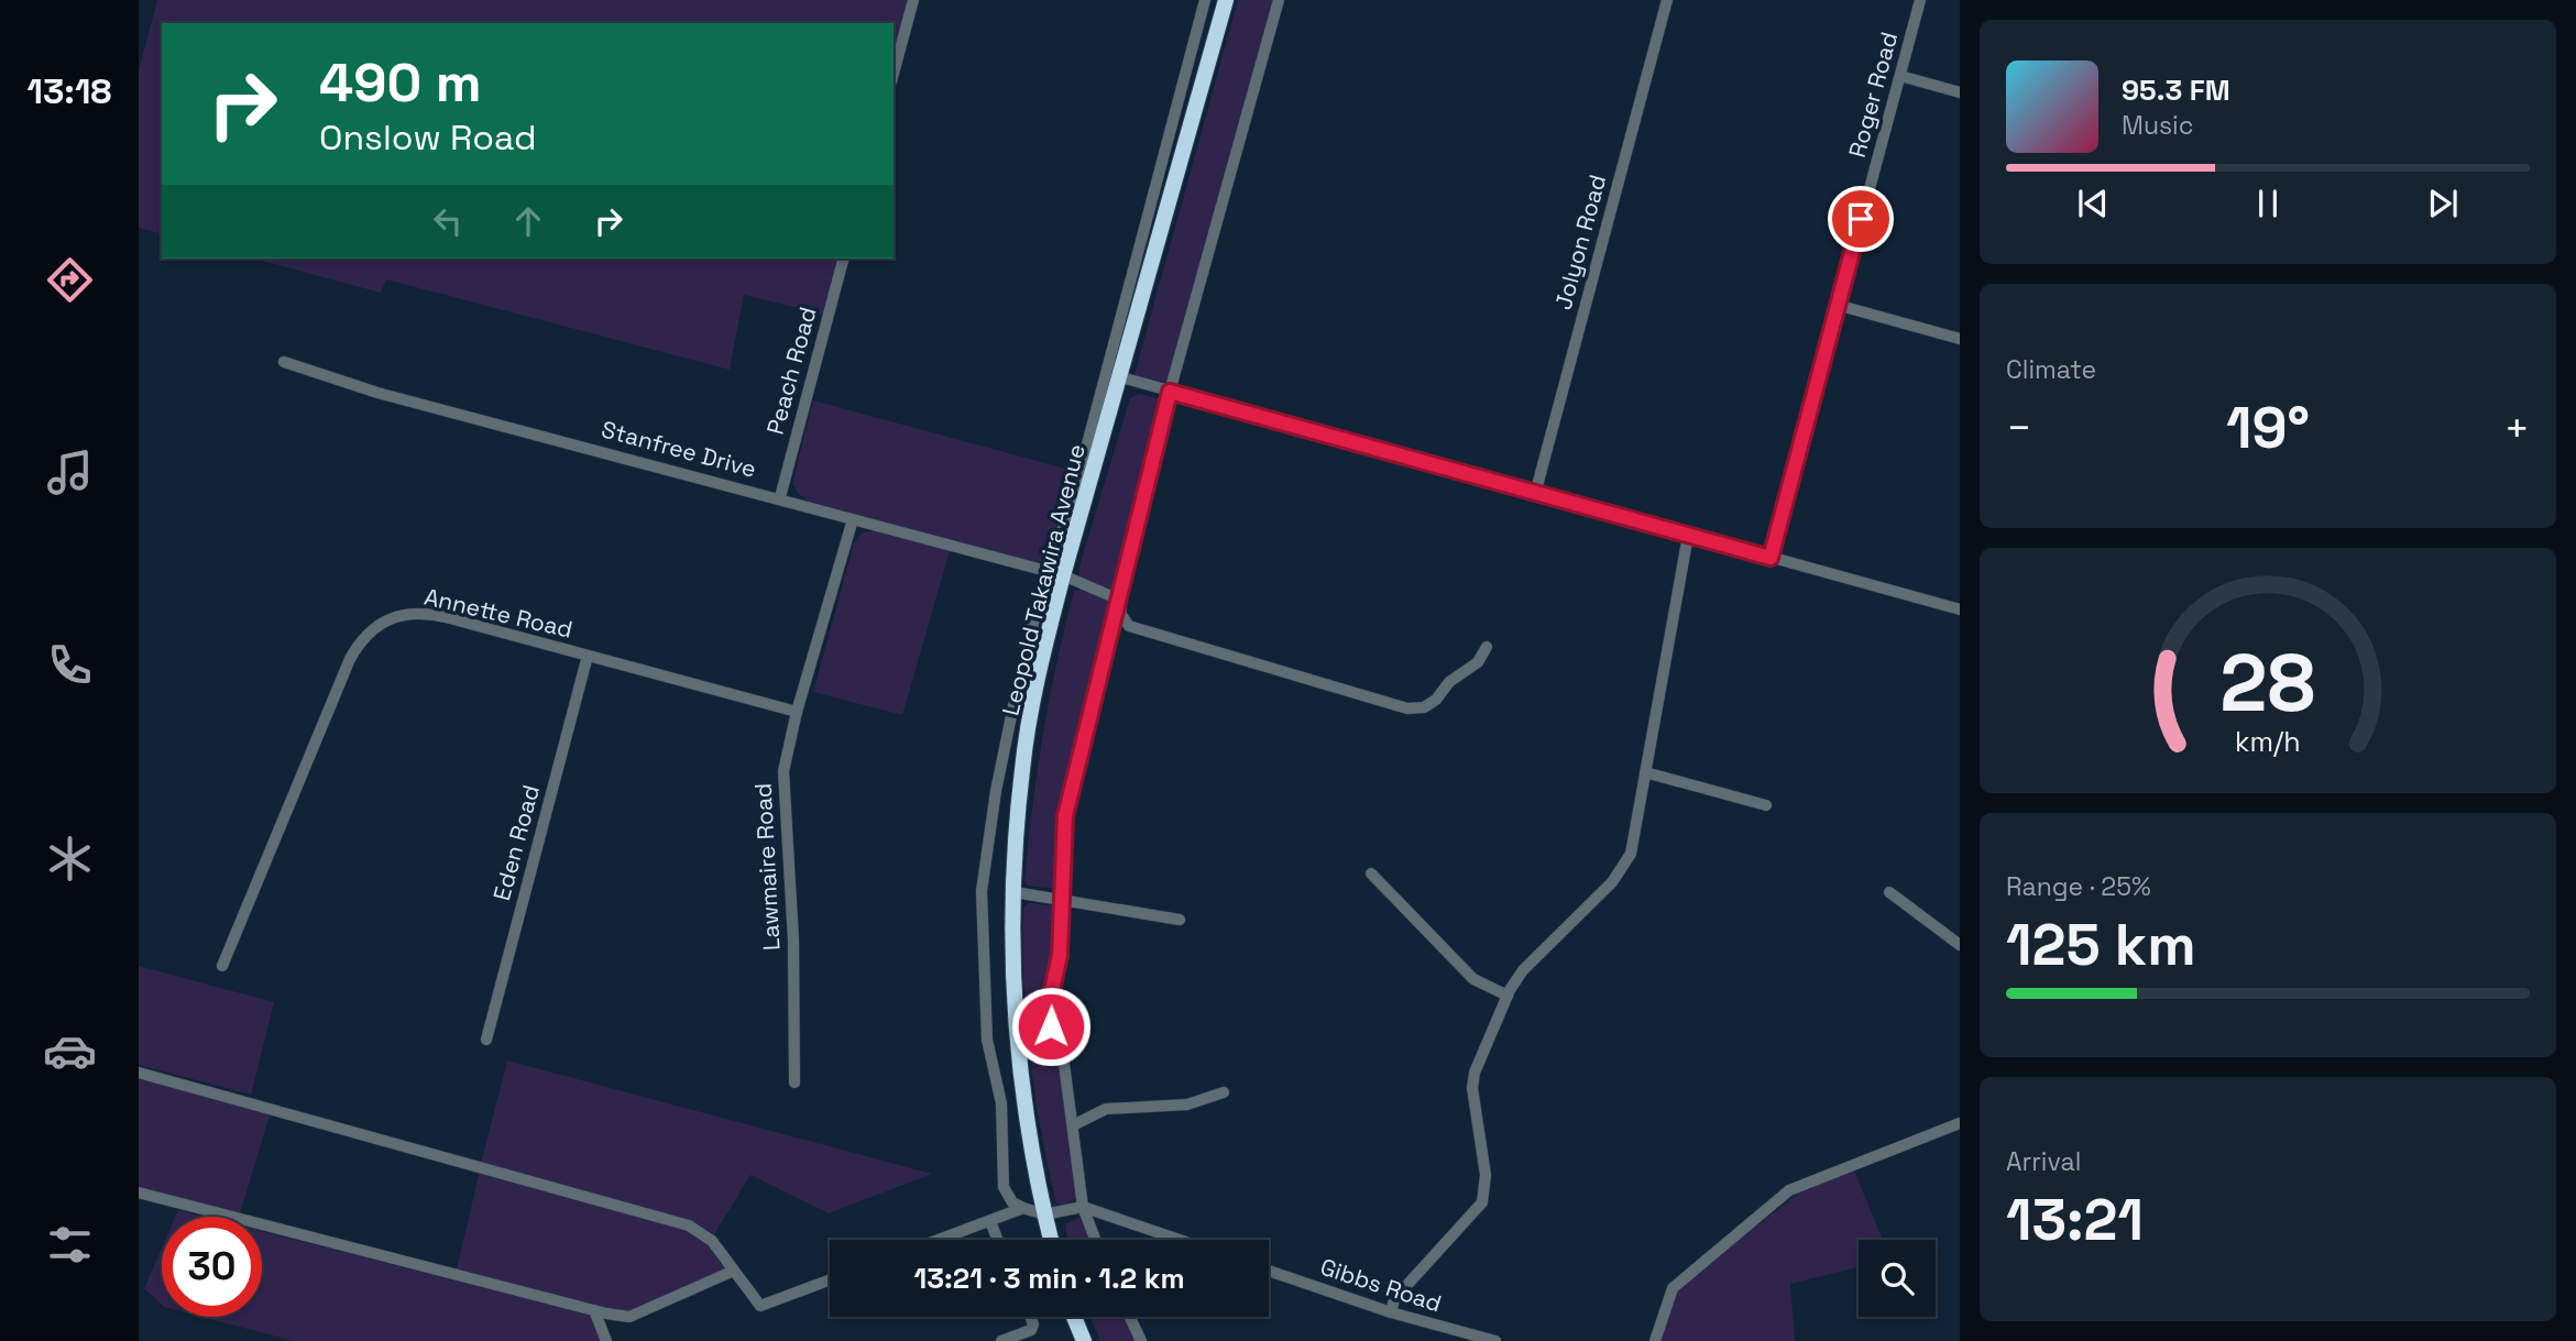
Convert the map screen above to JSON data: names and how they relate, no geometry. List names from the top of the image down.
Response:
{
  "streets": {
    "highway": ["Leopold Takawira Avenue"],
    "street": [
      "Roger Road",
      "Jolyon Road",
      "Peach Road",
      "Stanfree Drive",
      "Annette Road",
      "Eden Road",
      "Lawmaire Road",
      "Gibbs Road"
    ]
  },
  "crossings": [
    ["Peach Road", "Stanfree Drive"],
    ["Stanfree Drive", "Leopold Takawira Avenue"],
    ["Stanfree Drive", "Lawmaire Road"],
    ["Annette Road", "Eden Road"],
    ["Annette Road", "Lawmaire Road"]
  ],
  "page": {
    "tabs": "13:18",
    "turn": ["490 m", "Onslow Road"],
    "song": ["95.3 FM", "Music"],
    "tile": [
      "Climate",
      ["Range · 25%", "125 km"],
      ["Arrival", "13:21"]
    ],
    "heat": ["−", "19°", "+"],
    "limit": "30",
    "trip": "13:21 · 3 min · 1.2 km",
    "gauge": ["28", "km/h"]
  }
}
